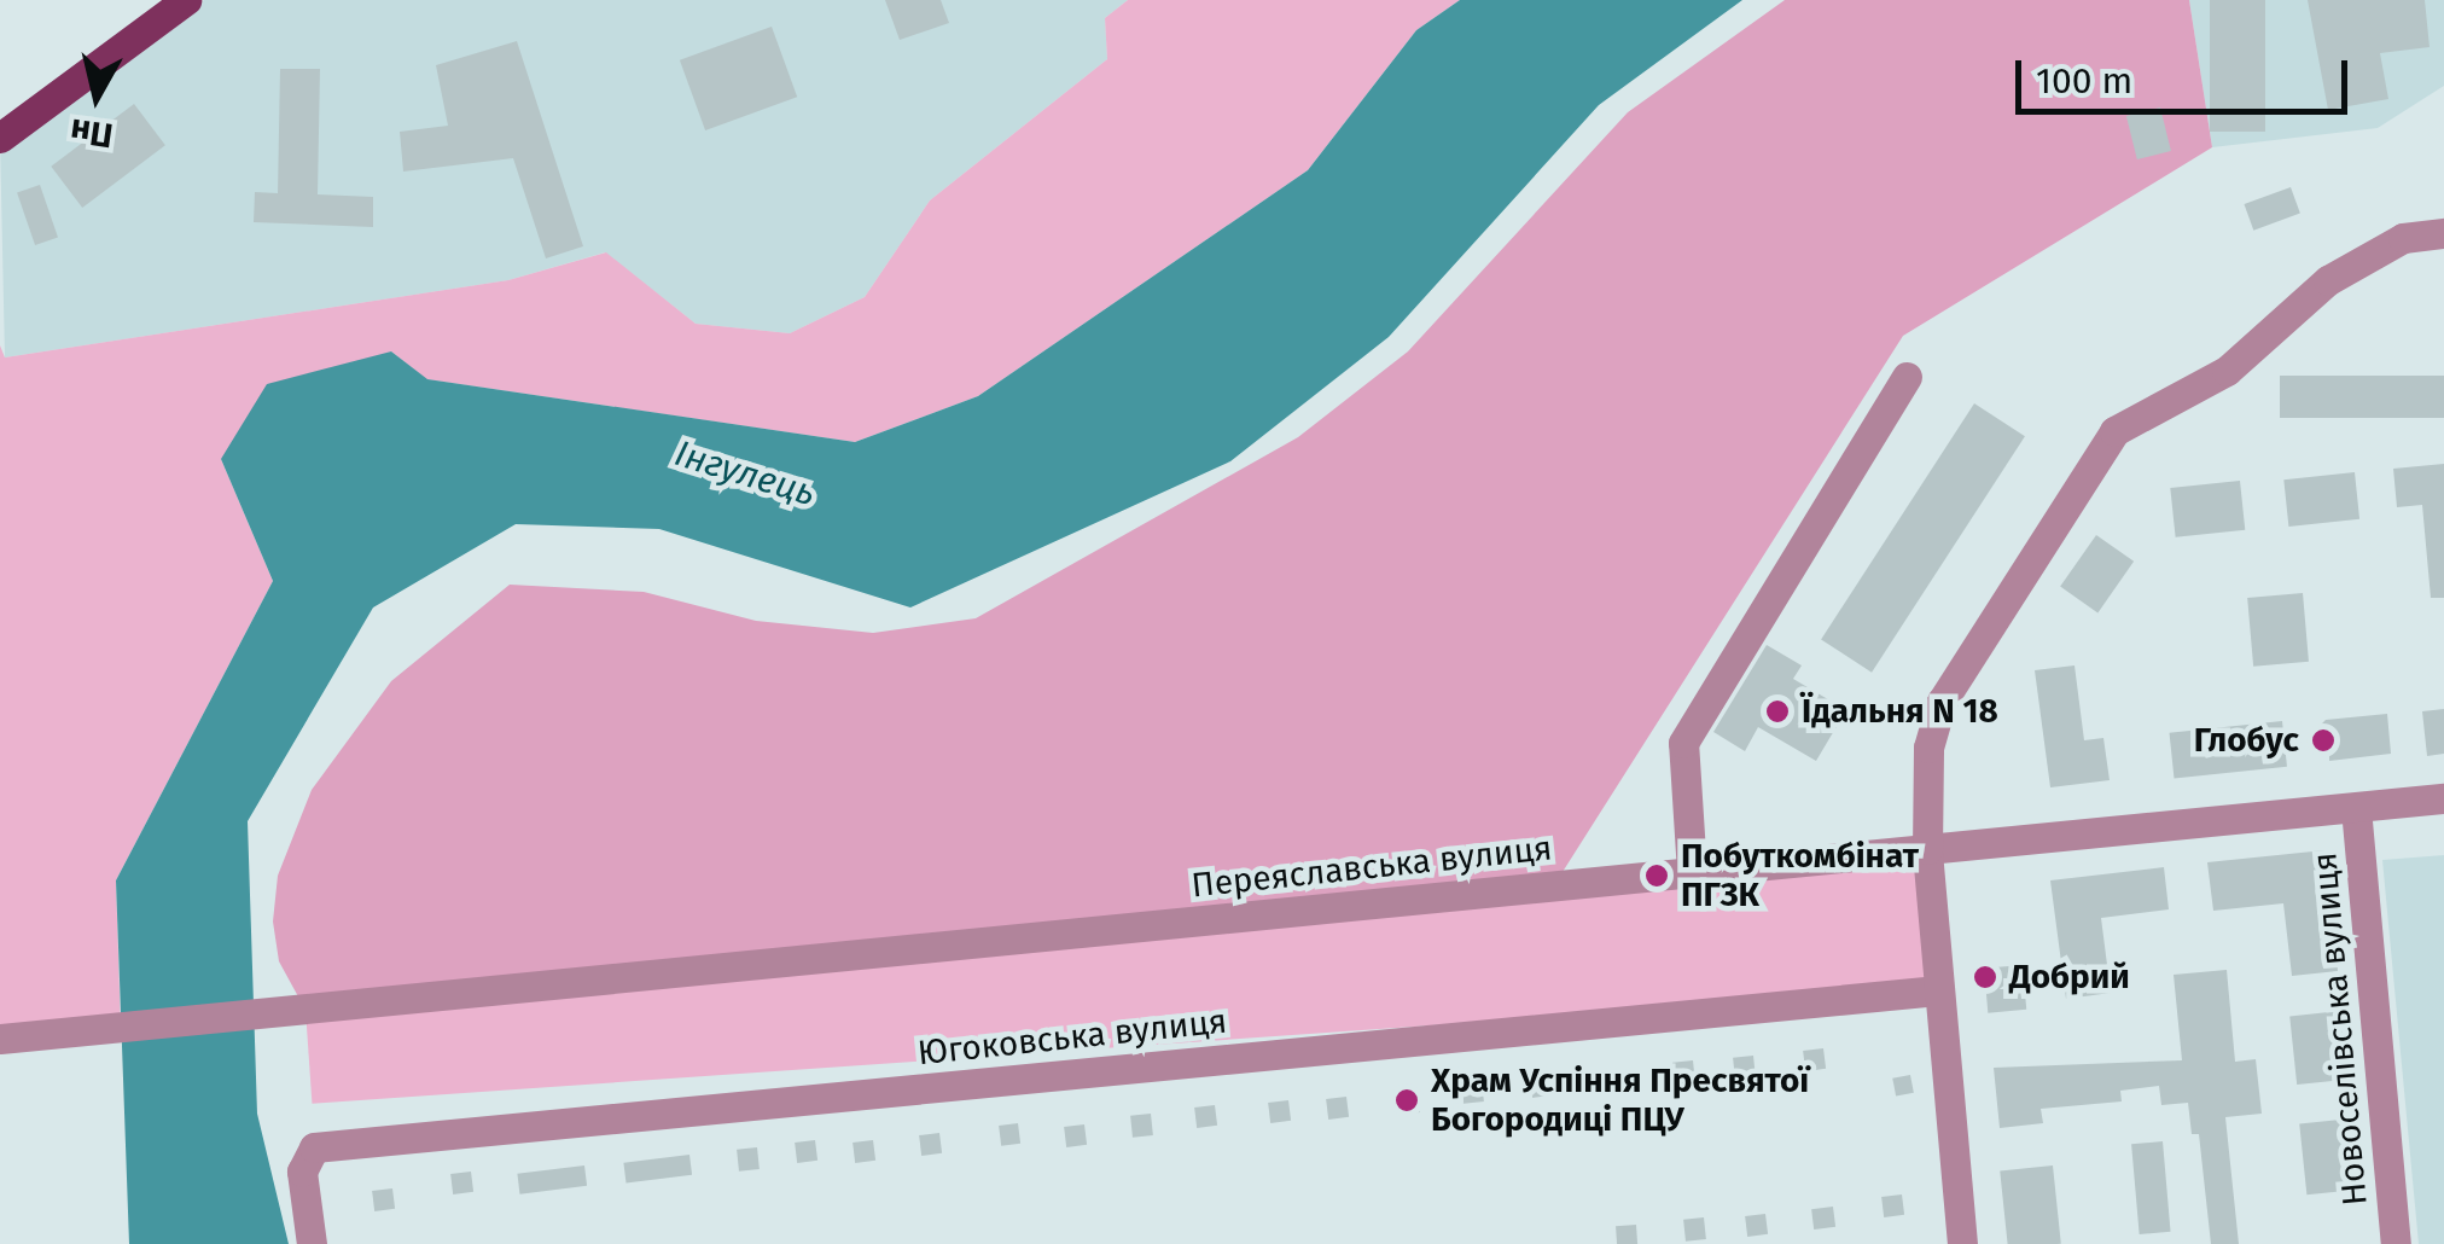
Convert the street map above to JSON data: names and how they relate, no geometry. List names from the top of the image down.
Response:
{
  "streets": {
    "street": ["Переяславська вулиця", "Новоселівська вулиця", "Югоковська вулиця"]
  },
  "crossings": [
    ["Переяславська вулиця", "Новоселівська вулиця"]
  ],
  "water": ["Інгулець"],
  "places": [
    "Їдальня N 18",
    "Глобус",
    "Побуткомбінат ПГЗК",
    "Добрий",
    "Храм Успіння Пресвятої Богородиці ПЦУ"
  ],
  "scale_bar": "100 m",
  "north": "bottom"
}
